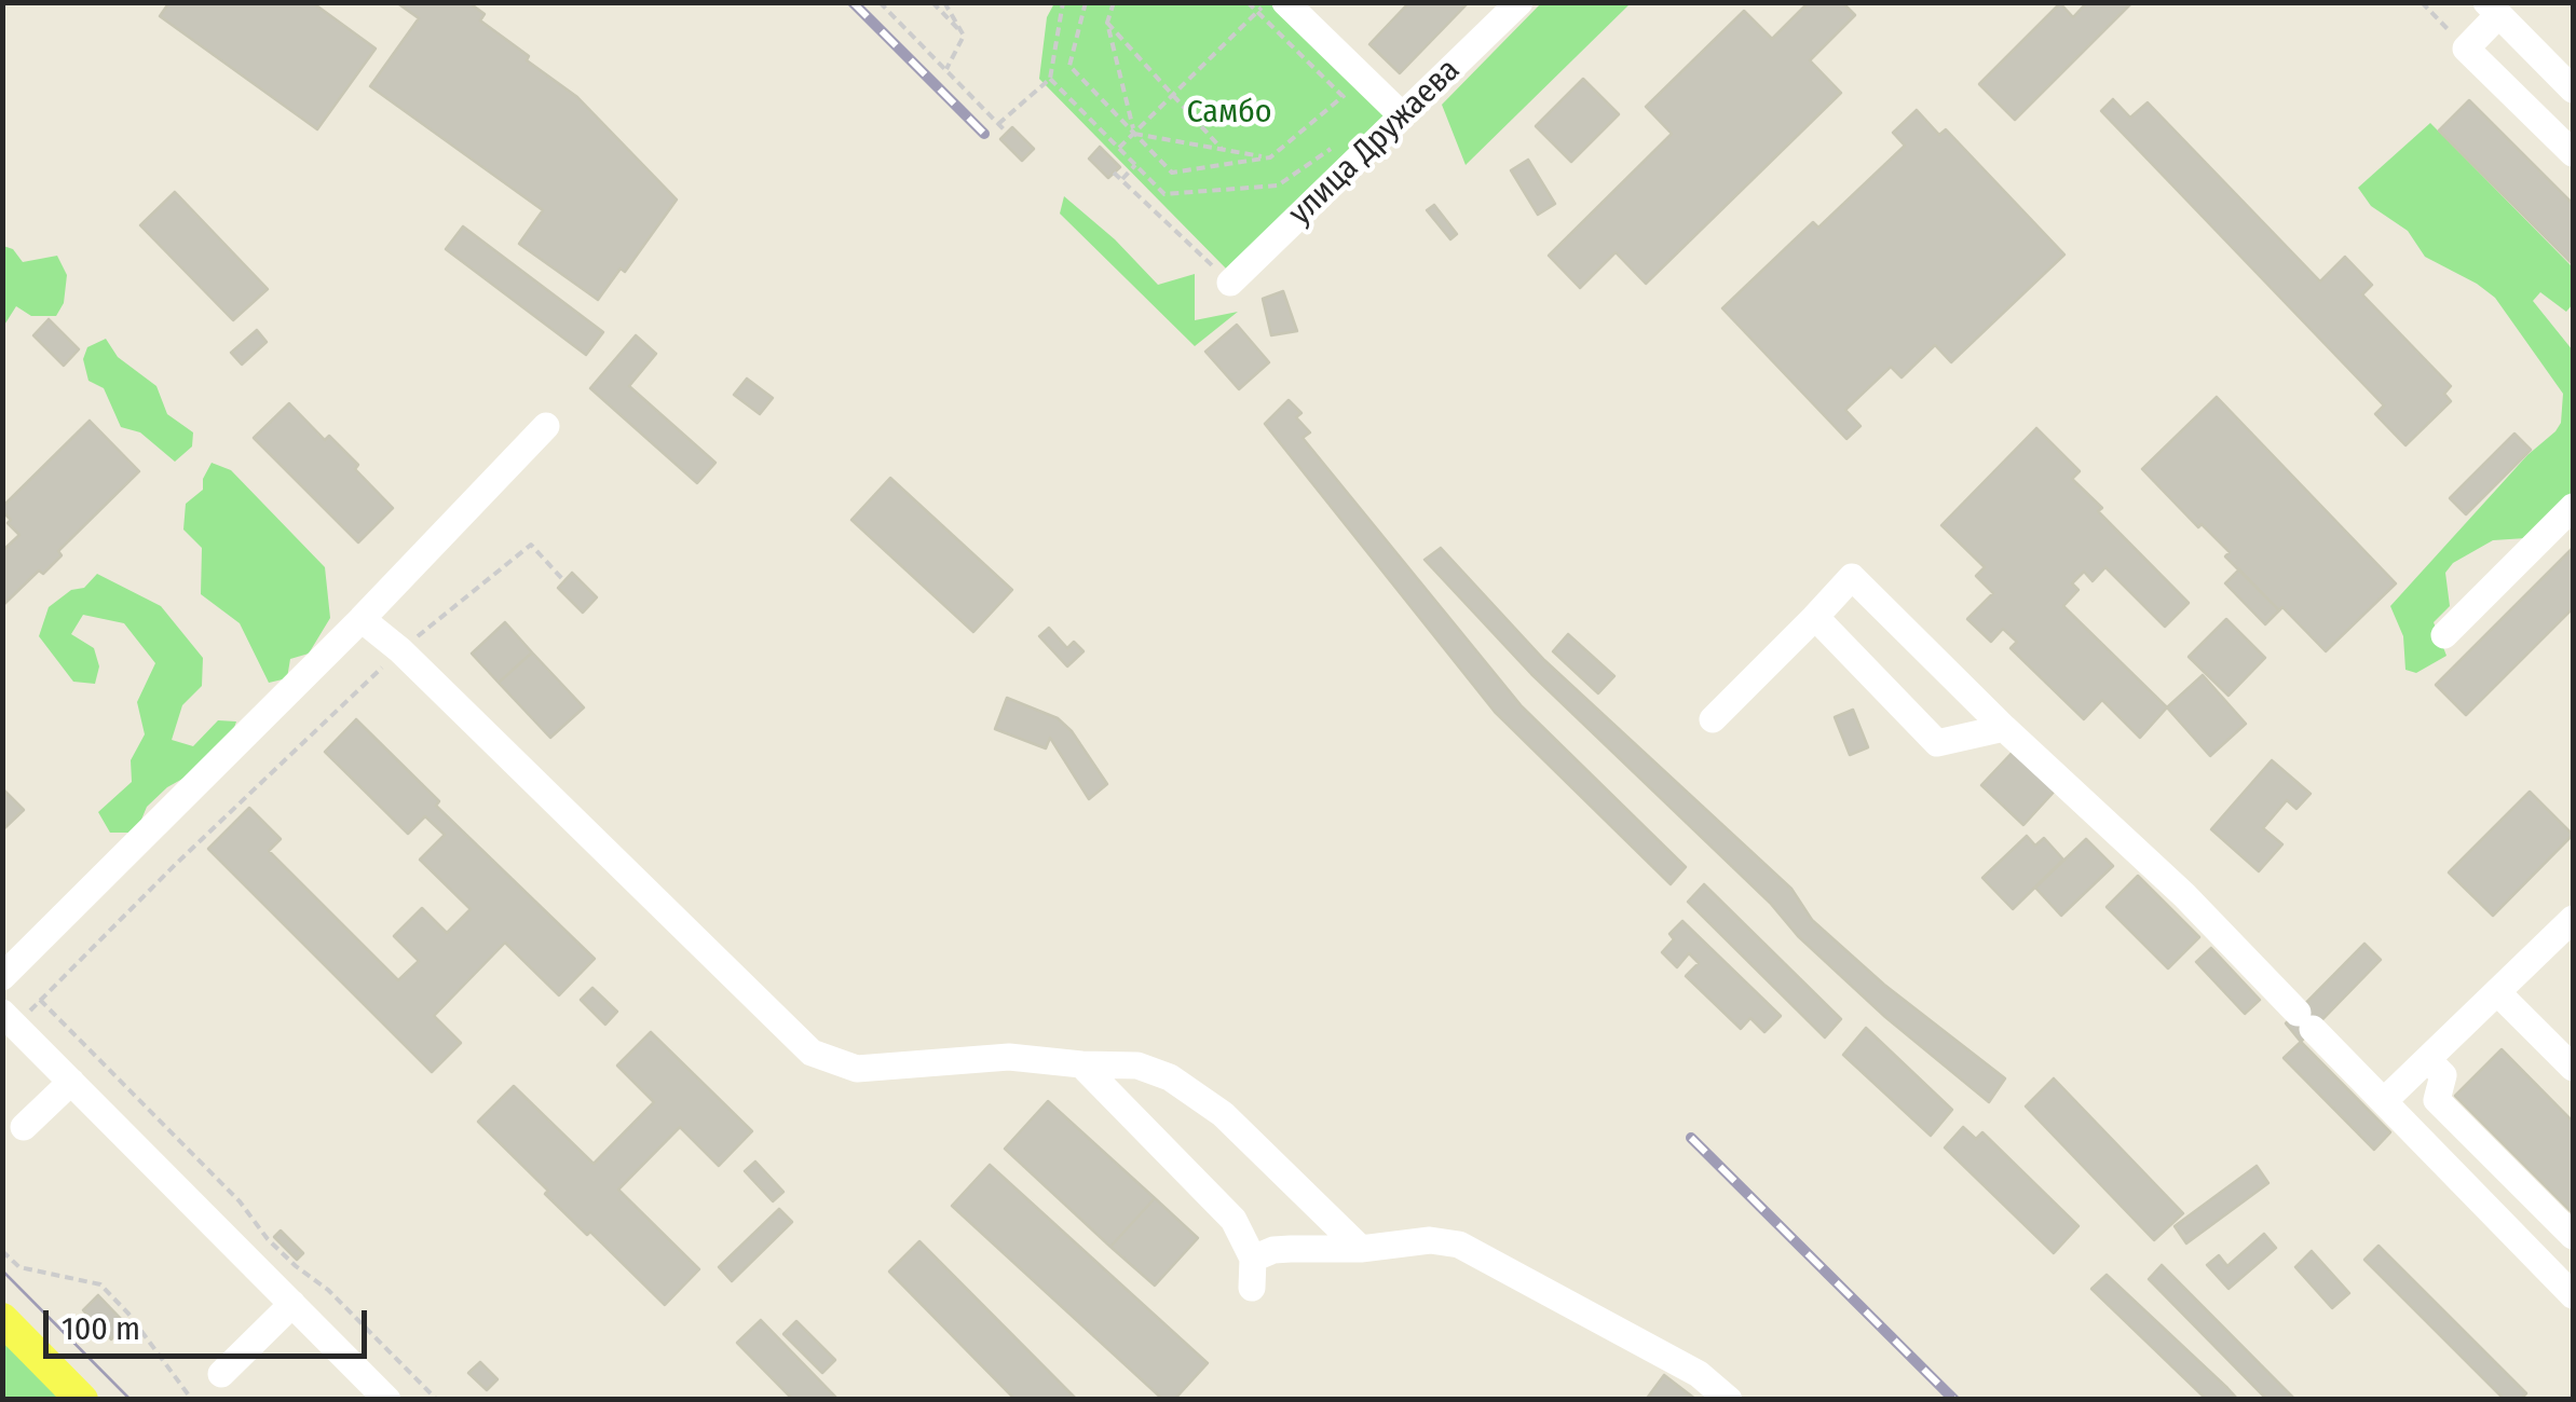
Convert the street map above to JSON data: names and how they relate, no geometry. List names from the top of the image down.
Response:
{
  "streets": {
    "street": ["улица Дружаева"]
  },
  "parks": ["Самбо"],
  "scale_bar": "100 m"
}
